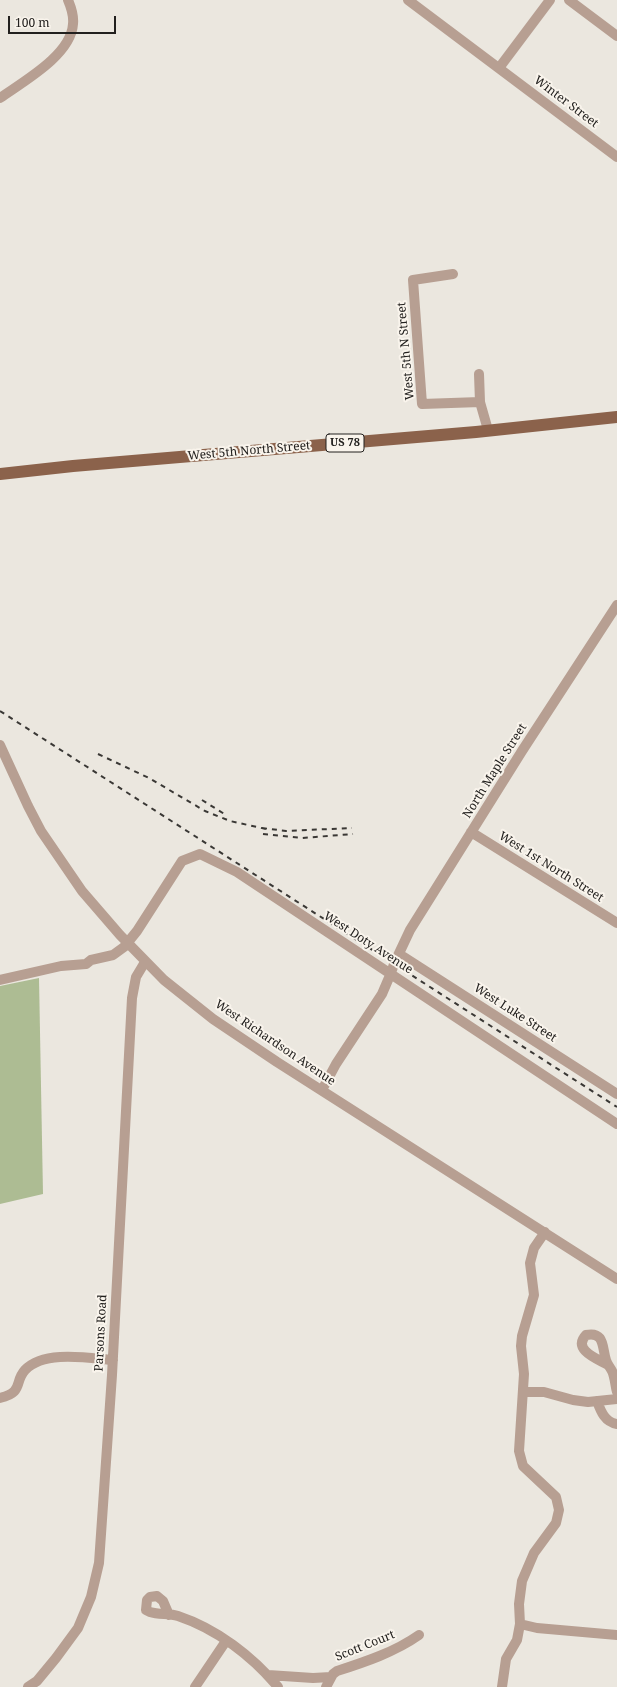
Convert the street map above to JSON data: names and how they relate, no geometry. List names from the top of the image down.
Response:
{
  "streets": {
    "main road": ["US 78", "West 5th North Street"],
    "street": [
      "Winter Street",
      "West 5th N Street",
      "North Maple Street",
      "West 1st North Street",
      "West Doty Avenue",
      "West Luke Street",
      "West Richardson Avenue",
      "Parsons Road",
      "Scott Court"
    ]
  },
  "crossings": [
    ["North Maple Street", "West 1st North Street"],
    ["North Maple Street", "West Doty Avenue"],
    ["North Maple Street", "West Luke Street"],
    ["North Maple Street", "West Richardson Avenue"],
    ["West Doty Avenue", "West Richardson Avenue"],
    ["West Richardson Avenue", "Parsons Road"]
  ],
  "scale_bar": "100 m"
}
